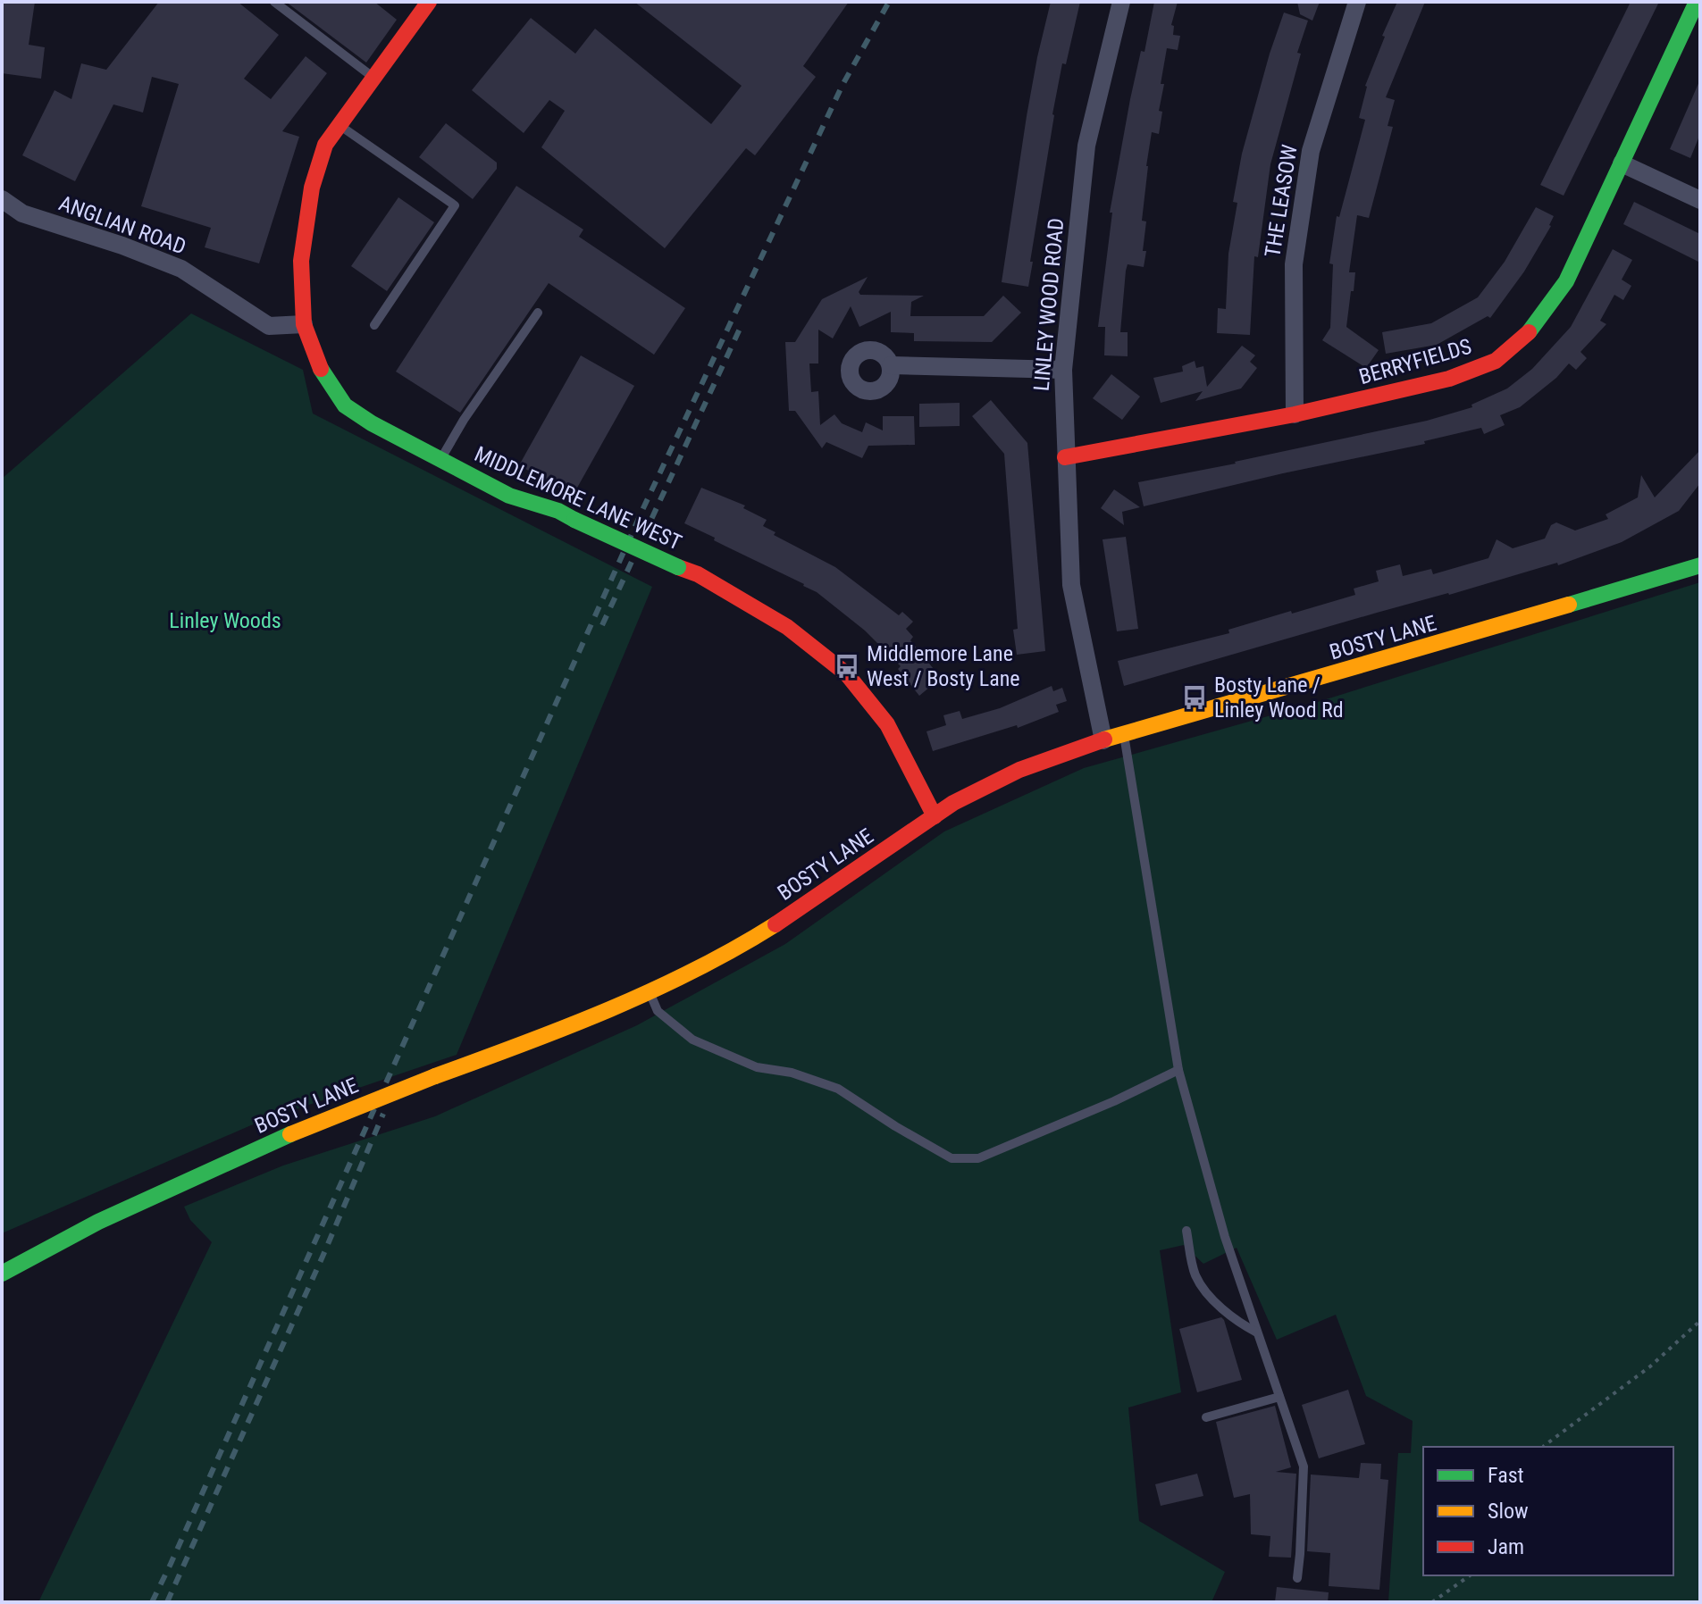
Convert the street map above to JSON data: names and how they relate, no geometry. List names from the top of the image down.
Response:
{
  "streets": {
    "street": [
      "THE LEASOW",
      "ANGLIAN ROAD",
      "LINLEY WOOD ROAD",
      "BERRYFIELDS",
      "MIDDLEMORE LANE WEST",
      "BOSTY LANE"
    ]
  },
  "crossings": [
    ["THE LEASOW", "BERRYFIELDS"],
    ["ANGLIAN ROAD", "MIDDLEMORE LANE WEST"],
    ["LINLEY WOOD ROAD", "BERRYFIELDS"],
    ["LINLEY WOOD ROAD", "BOSTY LANE"],
    ["MIDDLEMORE LANE WEST", "BOSTY LANE"]
  ],
  "parks": ["Linley Woods"],
  "places": {
    "bus stop": ["Middlemore Lane West / Bosty Lane", "Bosty Lane / Linley Wood Rd"]
  },
  "legend": ["Fast", "Slow", "Jam"]
}
